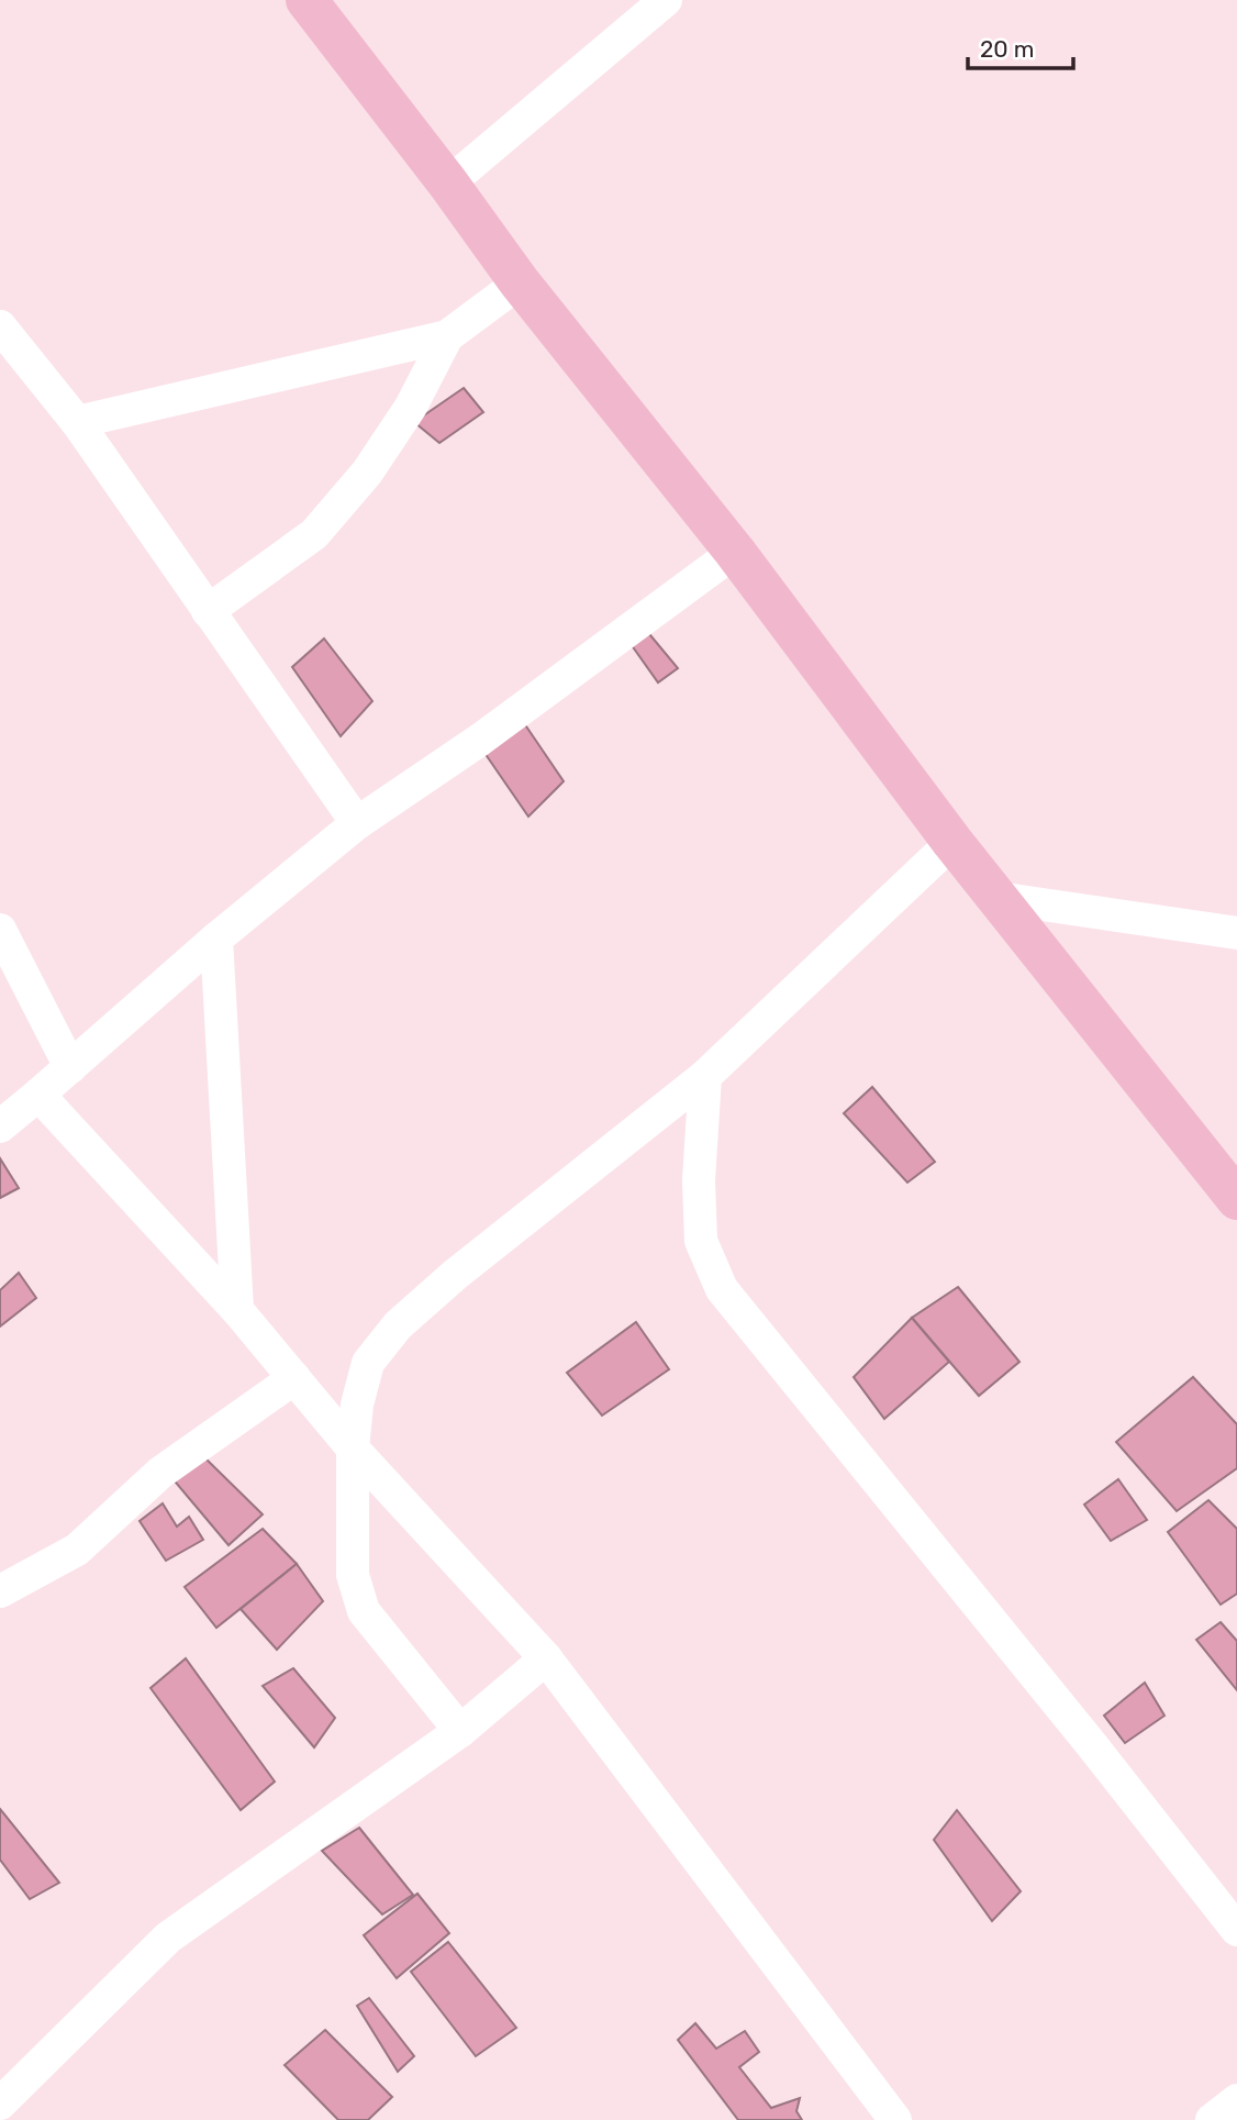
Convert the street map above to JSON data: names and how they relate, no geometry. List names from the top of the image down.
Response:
{
  "scale_bar": "20 m"
}
